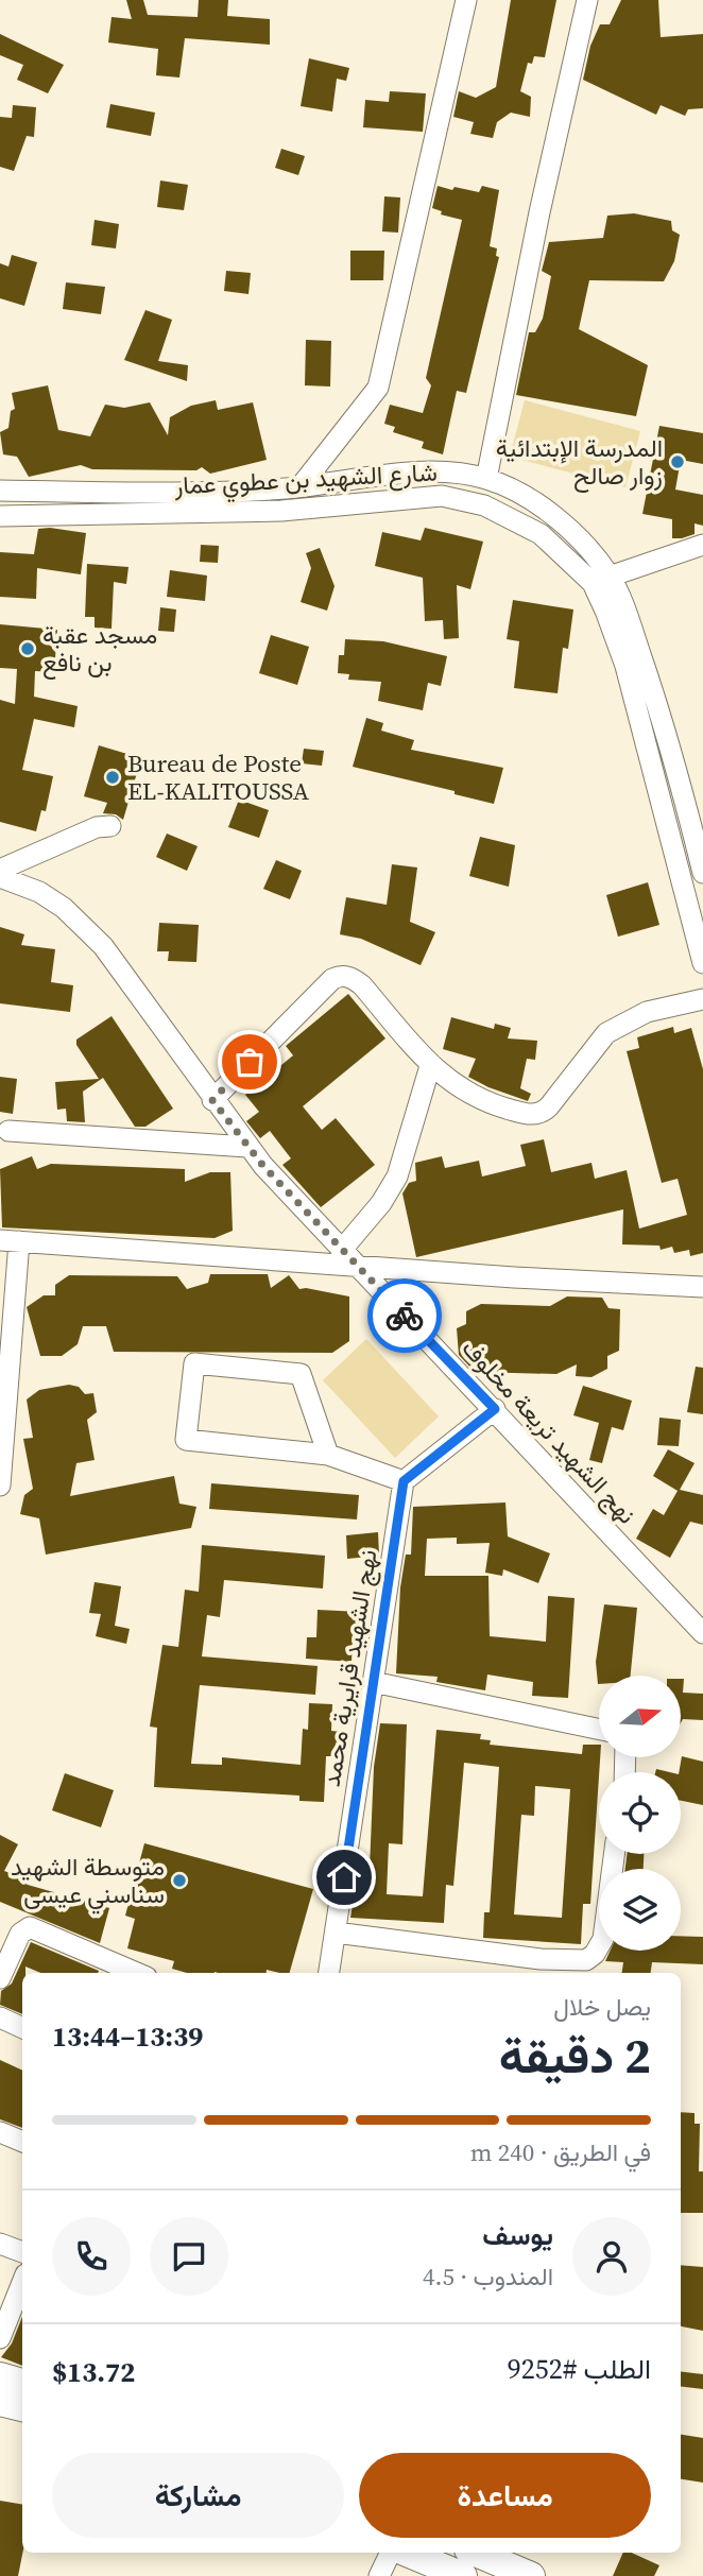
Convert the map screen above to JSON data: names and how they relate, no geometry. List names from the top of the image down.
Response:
{
  "streets": {
    "street": ["شارع الشهيد بن عطوي عمار", "نهج الشهيد تريعة مخلوف", "نهج الشهيد قرايرية محمد"]
  },
  "places": [
    "المدرسة الإبتدائية زوار صالح",
    "مسجد عقبة بن نافع",
    "Bureau de Poste EL-KALITOUSSA",
    "متوسطة الشهيد سناسني عيسى"
  ],
  "north": "right",
  "page": {
    "heading": ["2 دقيقة", "يصل خلال", "13:39–13:44"],
    "panel": [
      "يوسف",
      "المندوب · 4.5",
      "الطلب #9252",
      "$13.72"
    ],
    "bar": "في الطريق · 240 m",
    "buttons": ["مساعدة", "مشاركة"]
  }
}
